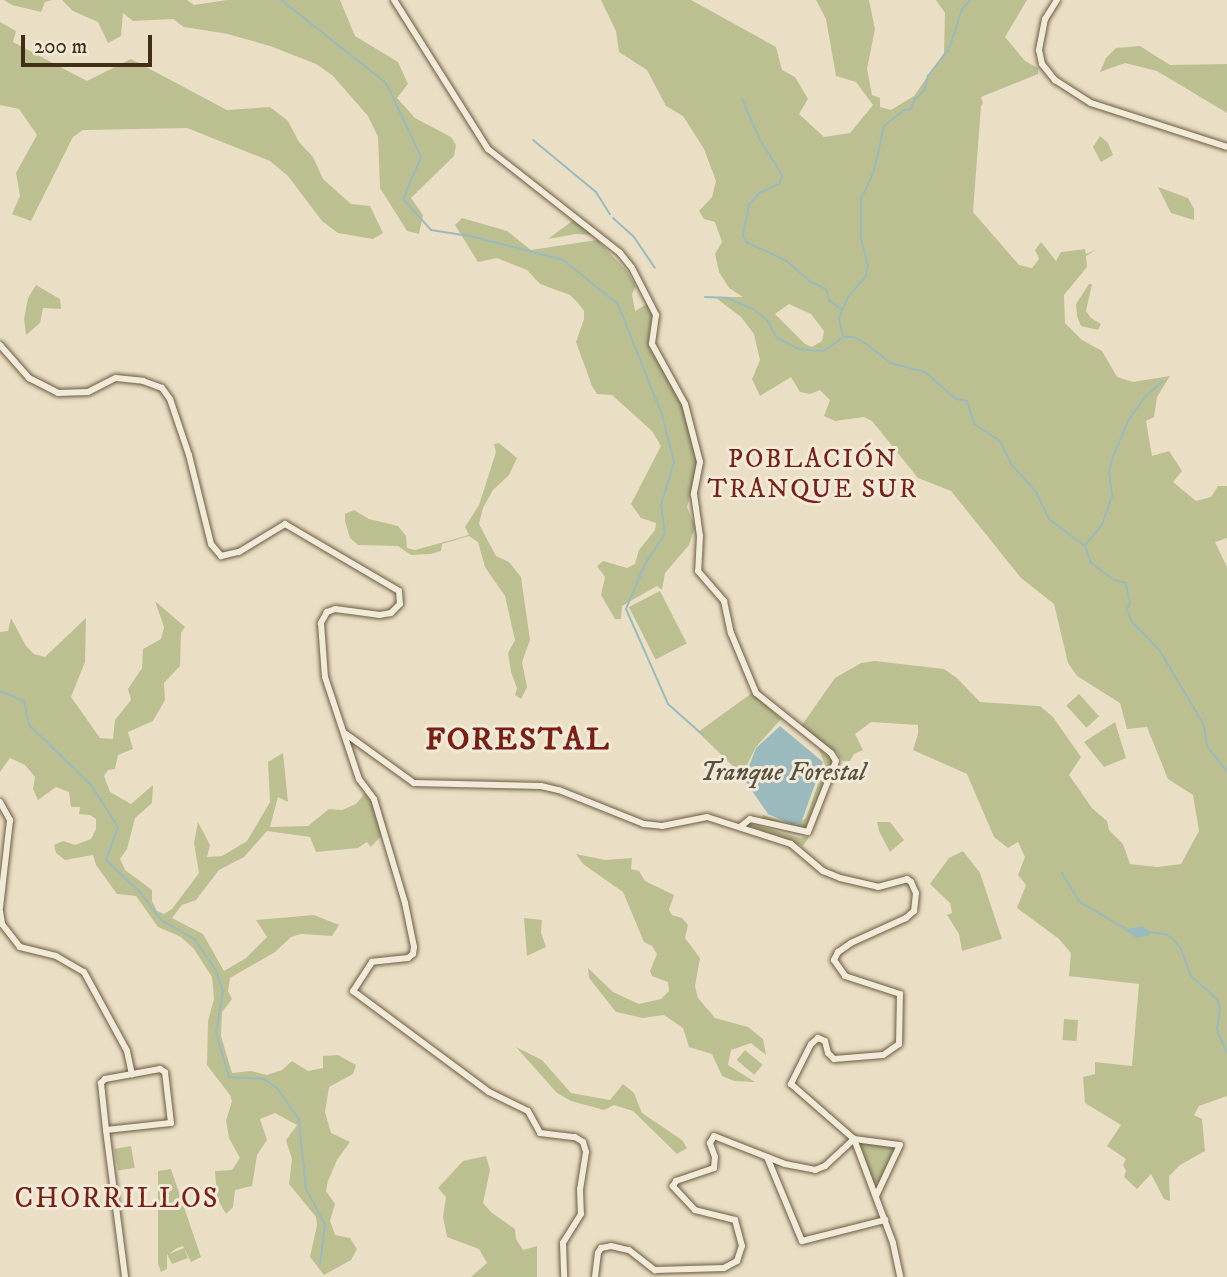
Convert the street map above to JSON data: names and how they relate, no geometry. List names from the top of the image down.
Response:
{
  "districts": ["POBLACIÓN TRANQUE SUR", "FORESTAL", "CHORRILLOS"],
  "water": ["Tranque Forestal"],
  "scale_bar": "200 m"
}
